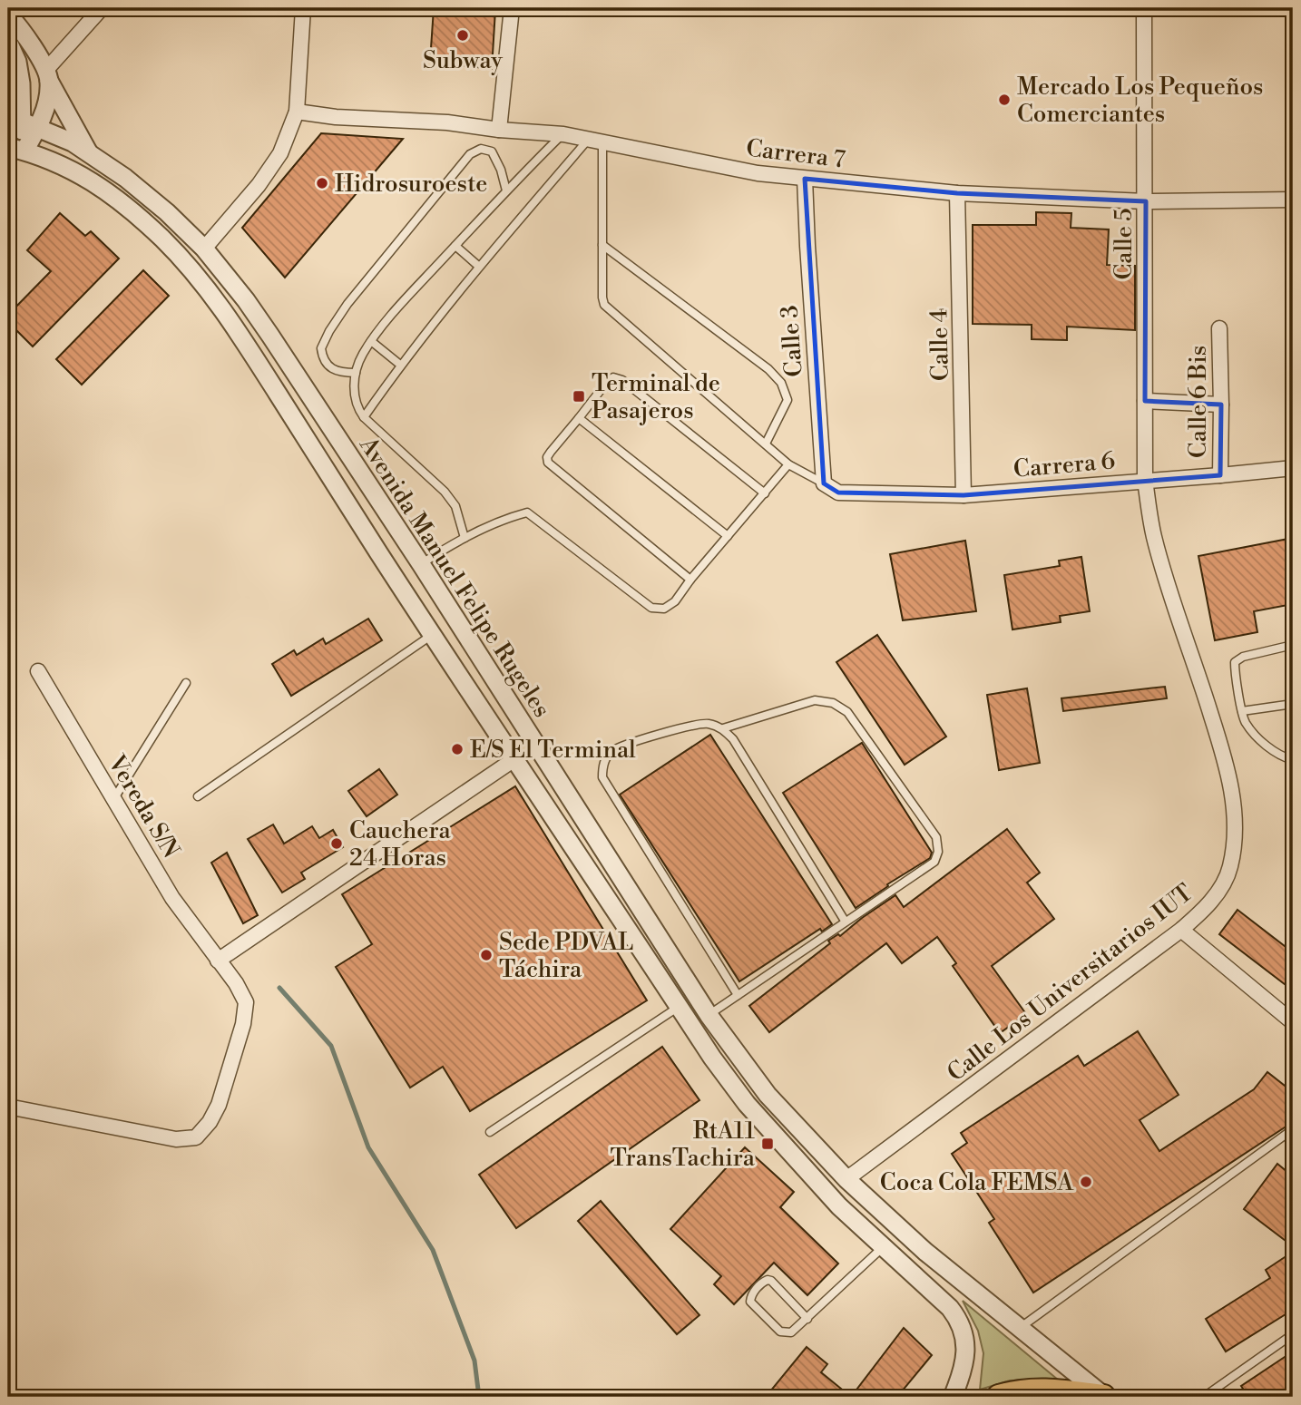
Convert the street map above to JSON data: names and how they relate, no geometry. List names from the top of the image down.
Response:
{
  "streets": {
    "street": [
      "Carrera 7",
      "Calle 5",
      "Calle 3",
      "Calle 4",
      "Calle 6 Bis",
      "Carrera 6",
      "Avenida Manuel Felipe Rugeles",
      "Vereda S/N",
      "Calle Los Universitarios IUT"
    ]
  },
  "crossings": [
    ["Carrera 7", "Calle 5"],
    ["Carrera 7", "Calle 3"],
    ["Carrera 7", "Calle 4"],
    ["Calle 5", "Carrera 6"],
    ["Calle 5", "Calle Los Universitarios IUT"],
    ["Calle 3", "Carrera 6"],
    ["Calle 4", "Carrera 6"],
    ["Calle 6 Bis", "Carrera 6"],
    ["Carrera 6", "Calle Los Universitarios IUT"],
    ["Avenida Manuel Felipe Rugeles", "Calle Los Universitarios IUT"]
  ],
  "places": {
    "other": [
      "Subway",
      "Mercado Los Pequeños Comerciantes",
      "Hidrosuroeste",
      "E/S El Terminal",
      "Cauchera 24 Horas",
      "Sede PDVAL Táchira",
      "Coca Cola FEMSA"
    ],
    "transit": ["Terminal de Pasajeros", "RtA11 TransTachira"]
  }
}
